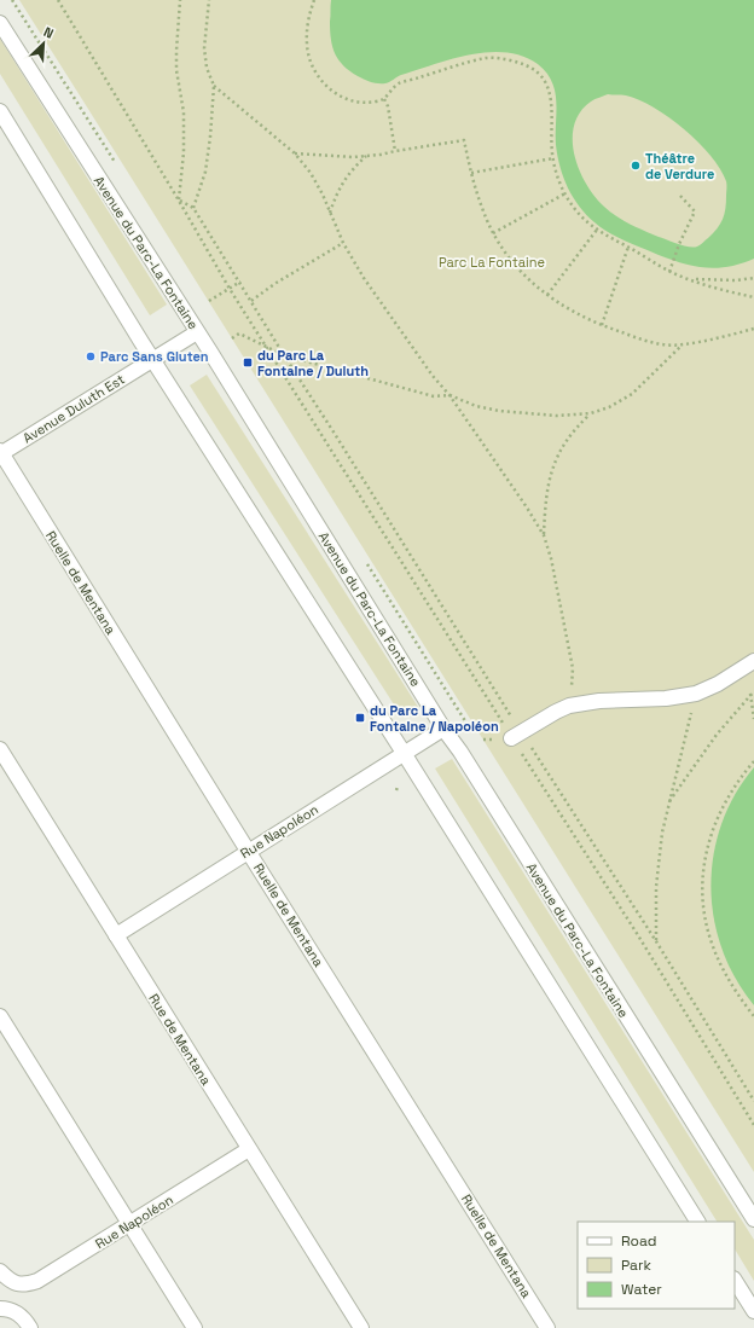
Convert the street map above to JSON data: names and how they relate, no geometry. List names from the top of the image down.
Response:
{
  "streets": {
    "street": [
      "Avenue du Parc-La Fontaine",
      "Avenue Duluth Est",
      "Ruelle de Mentana",
      "Rue Napoléon",
      "Rue de Mentana"
    ]
  },
  "crossings": [
    ["Avenue du Parc-La Fontaine", "Avenue Duluth Est"],
    ["Avenue du Parc-La Fontaine", "Rue Napoléon"],
    ["Avenue Duluth Est", "Ruelle de Mentana"],
    ["Ruelle de Mentana", "Rue Napoléon"],
    ["Rue Napoléon", "Rue de Mentana"]
  ],
  "parks": ["Parc La Fontaine"],
  "places": {
    "other": ["Théâtre de Verdure", "Parc Sans Gluten"],
    "transit": ["du Parc La Fontaine / Duluth", "du Parc La Fontaine / Napoléon"]
  },
  "legend": ["Road", "Park", "Water"],
  "north": "top right"
}
